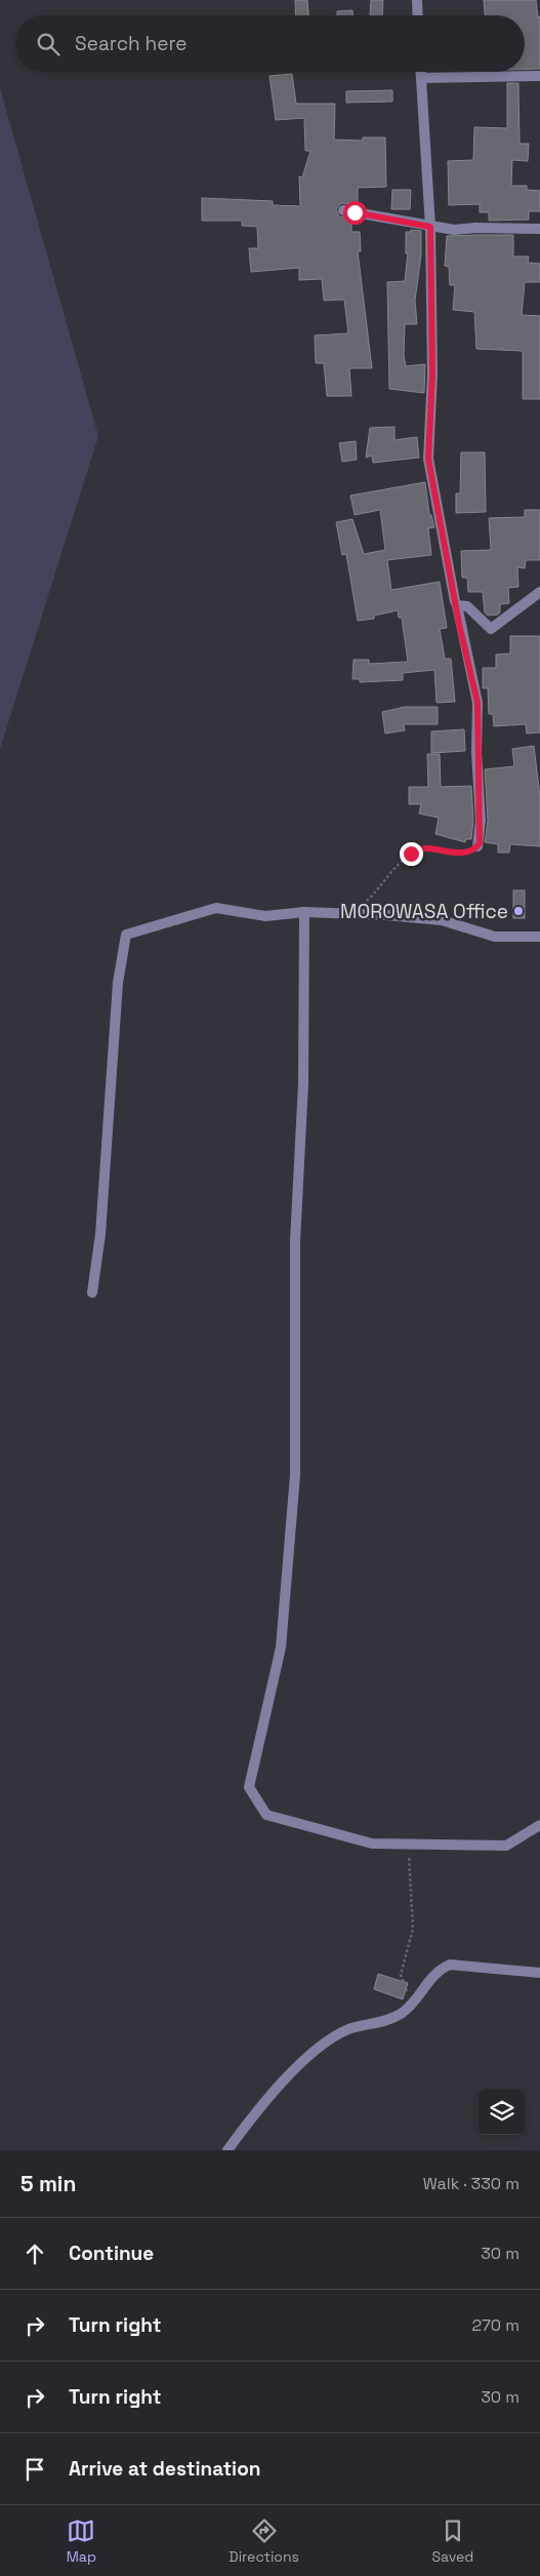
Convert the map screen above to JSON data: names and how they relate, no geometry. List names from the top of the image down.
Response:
{
  "places": ["MOROWASA Office"],
  "page": {
    "search": "Search here",
    "heading": ["5 min", "Walk · 330 m"],
    "list": [
      ["Continue", "30 m"],
      ["Turn right", "270 m"],
      ["Turn right", "30 m"],
      "Arrive at destination"
    ],
    "nav": ["Map", "Directions", "Saved"]
  }
}
